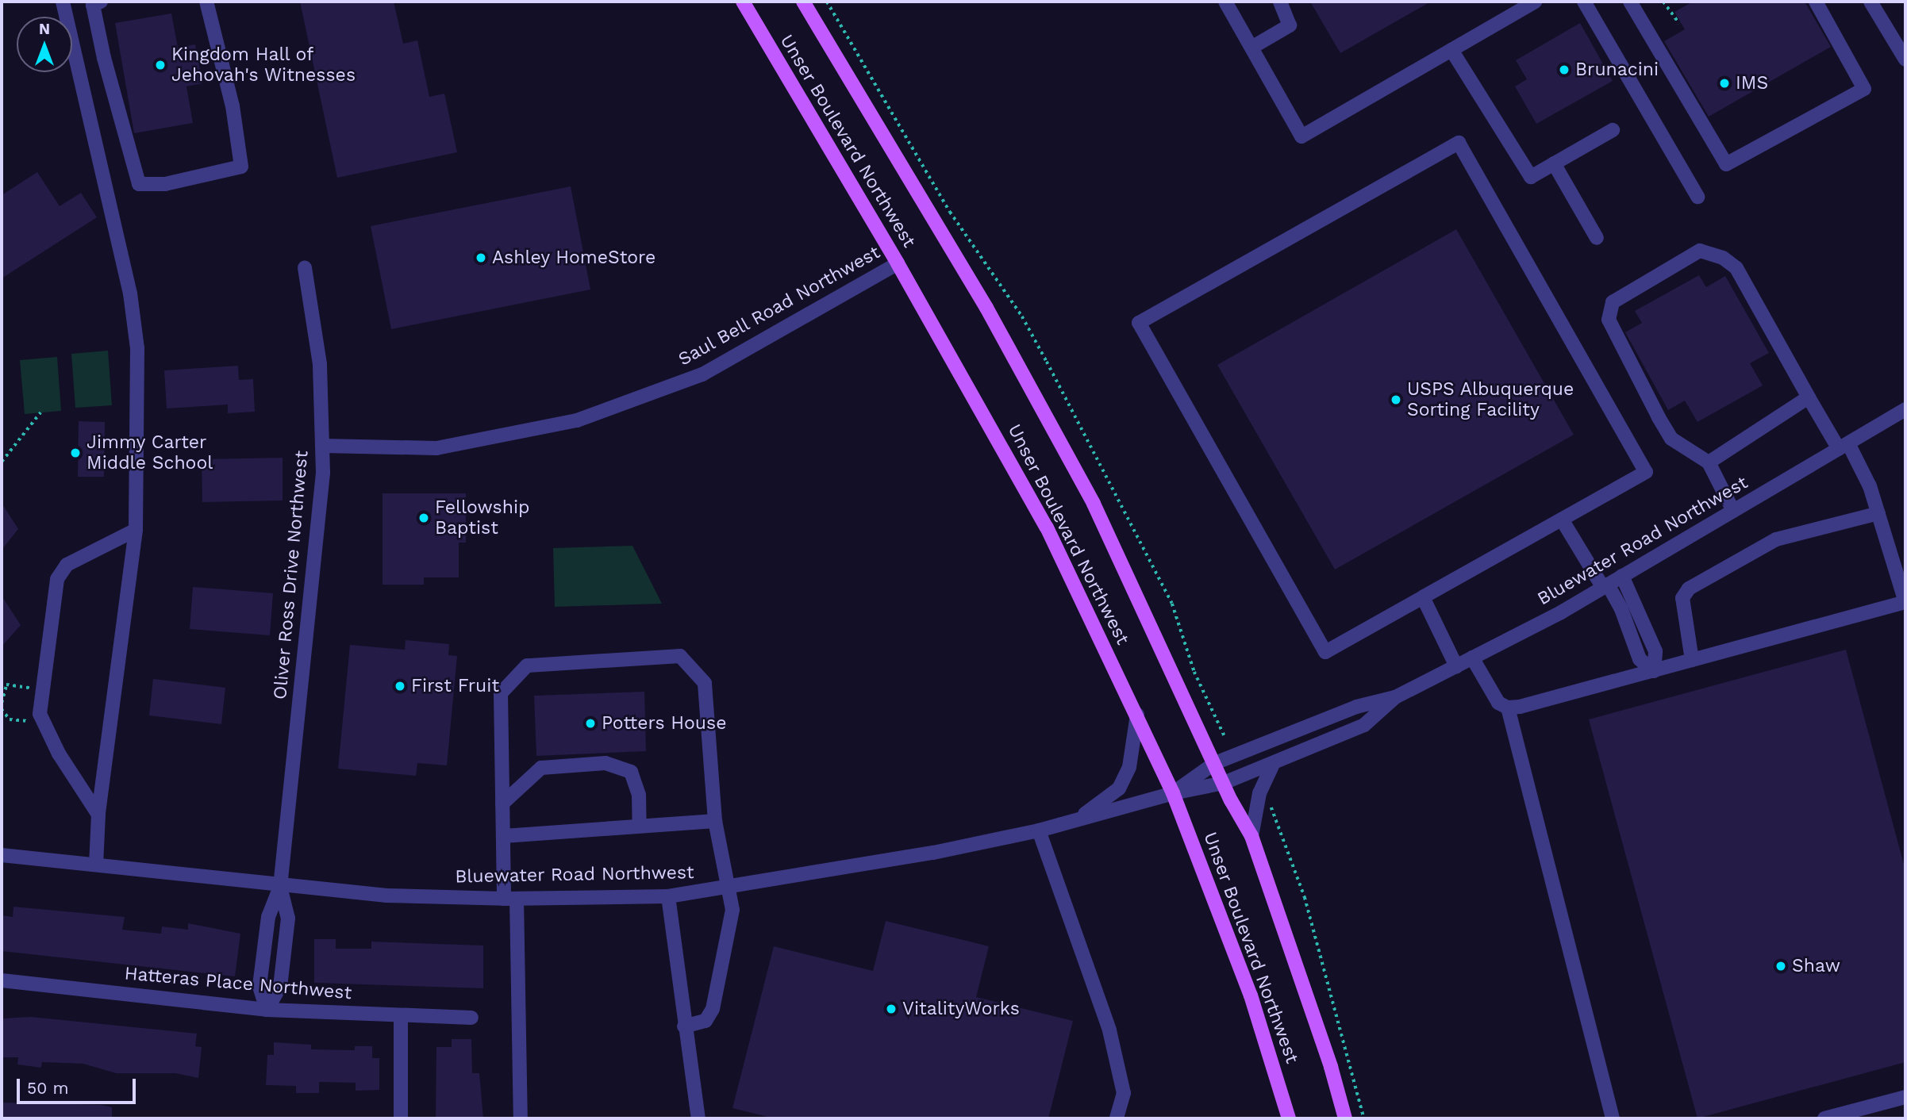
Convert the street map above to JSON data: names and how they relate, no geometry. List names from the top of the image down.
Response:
{
  "streets": {
    "main road": ["Unser Boulevard Northwest"],
    "street": [
      "Saul Bell Road Northwest",
      "Bluewater Road Northwest",
      "Oliver Ross Drive Northwest",
      "Hatteras Place Northwest"
    ]
  },
  "crossings": [
    ["Unser Boulevard Northwest", "Saul Bell Road Northwest"],
    ["Unser Boulevard Northwest", "Bluewater Road Northwest"],
    ["Saul Bell Road Northwest", "Oliver Ross Drive Northwest"],
    ["Bluewater Road Northwest", "Oliver Ross Drive Northwest"]
  ],
  "places": [
    "Kingdom Hall of Jehovah's Witnesses",
    "Brunacini",
    "IMS",
    "Ashley HomeStore",
    "USPS Albuquerque Sorting Facility",
    "Jimmy Carter Middle School",
    "Fellowship Baptist",
    "First Fruit",
    "Potters House",
    "Shaw",
    "VitalityWorks"
  ],
  "scale_bar": "50 m",
  "north": "top"
}
